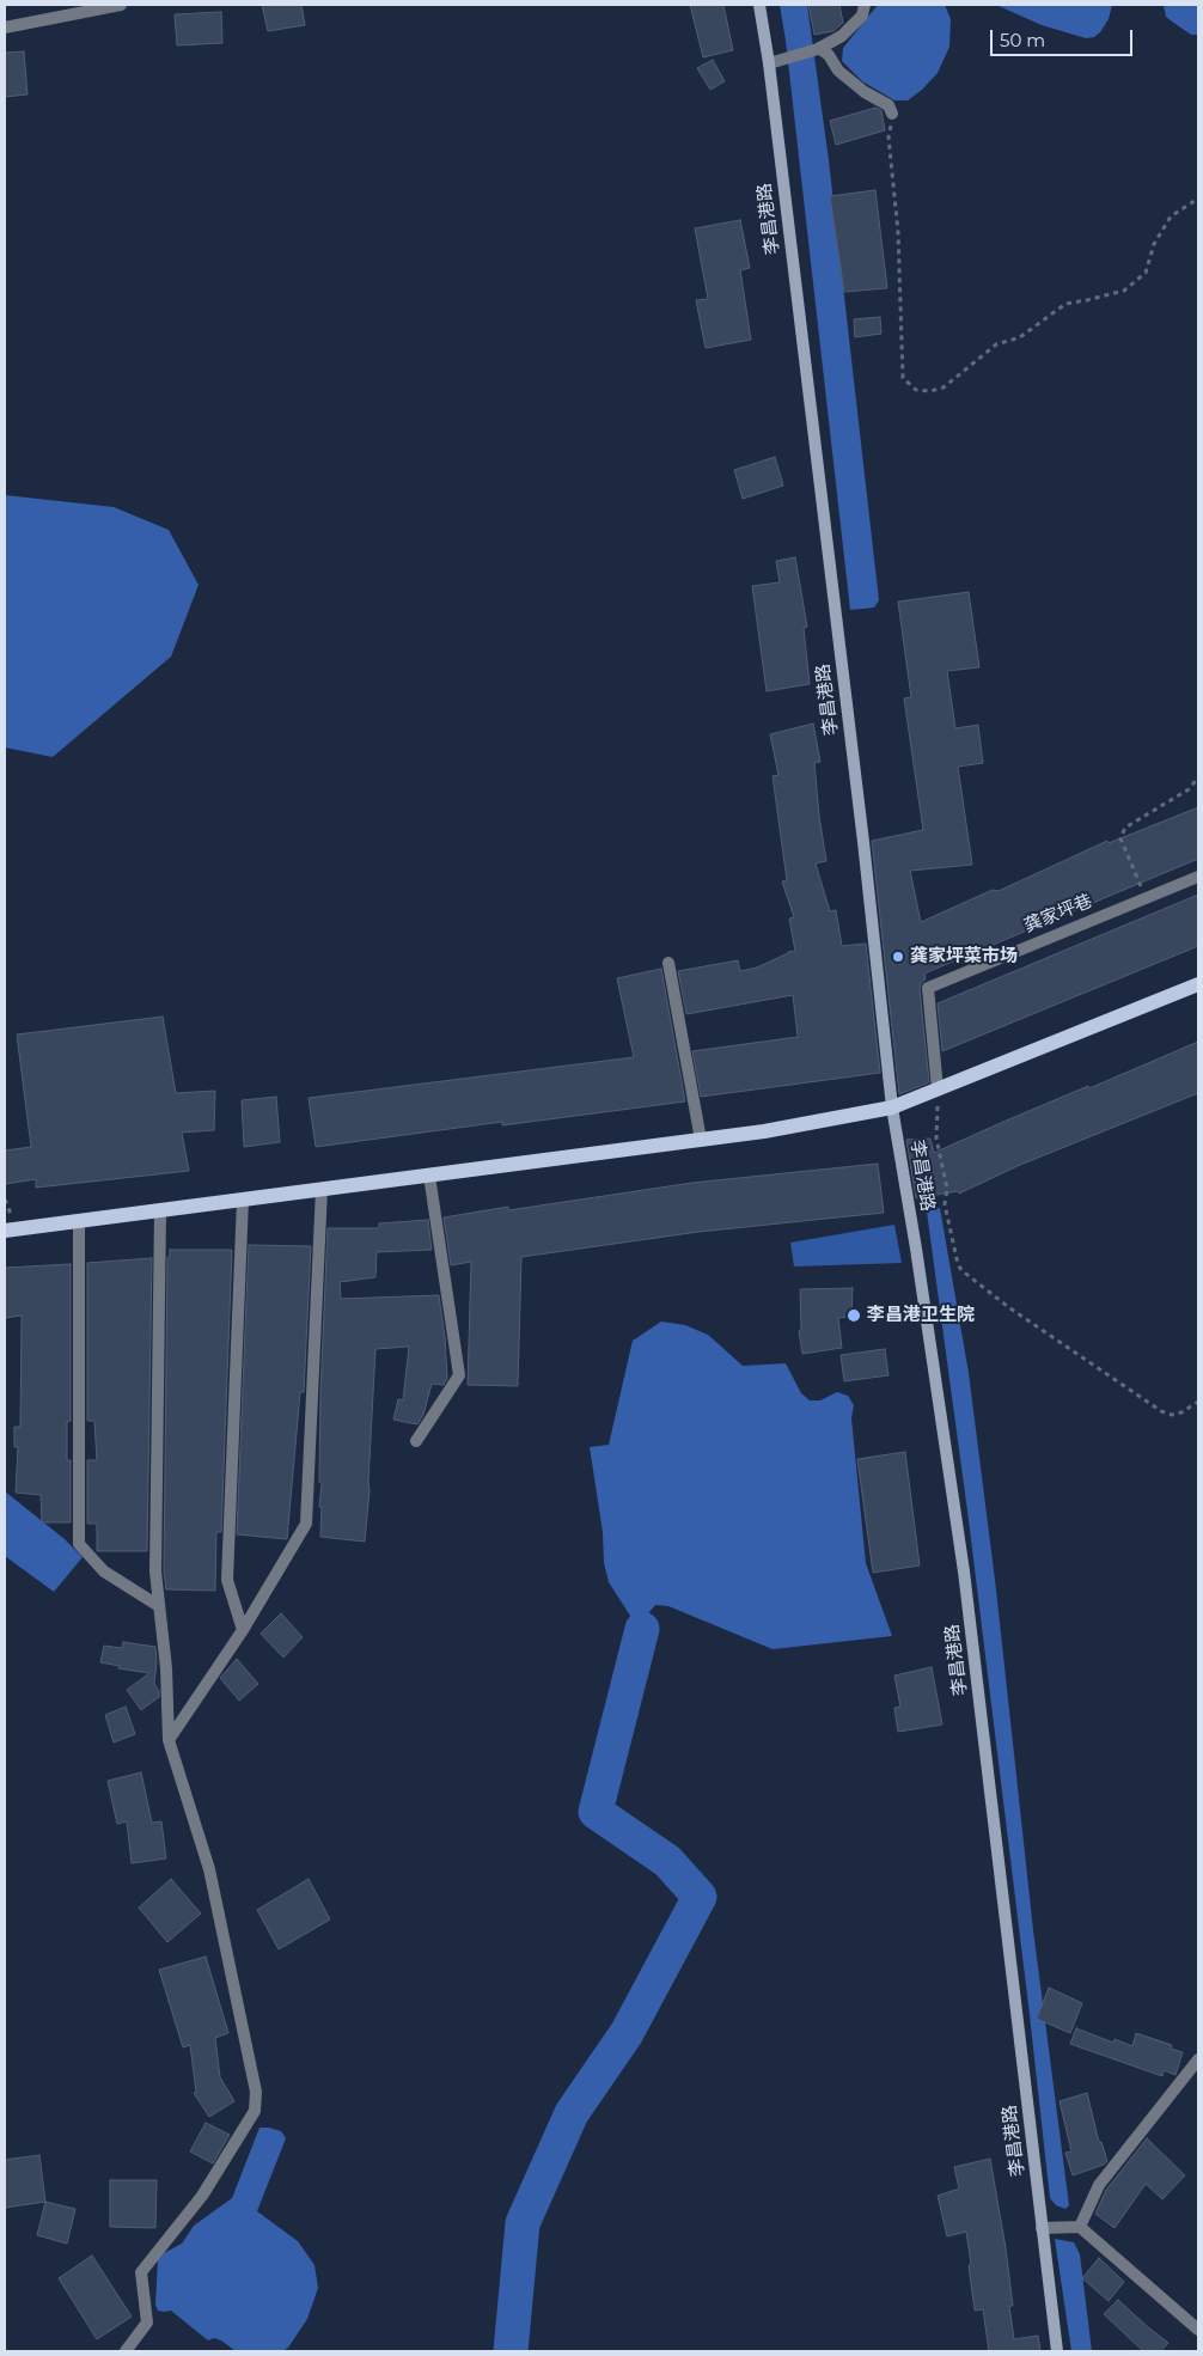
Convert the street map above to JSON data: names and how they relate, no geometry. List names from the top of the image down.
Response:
{
  "streets": {
    "street": ["李昌港路", "龚家坪巷"]
  },
  "places": ["龚家坪菜市场", "李昌港卫生院"],
  "scale_bar": "50 m"
}
